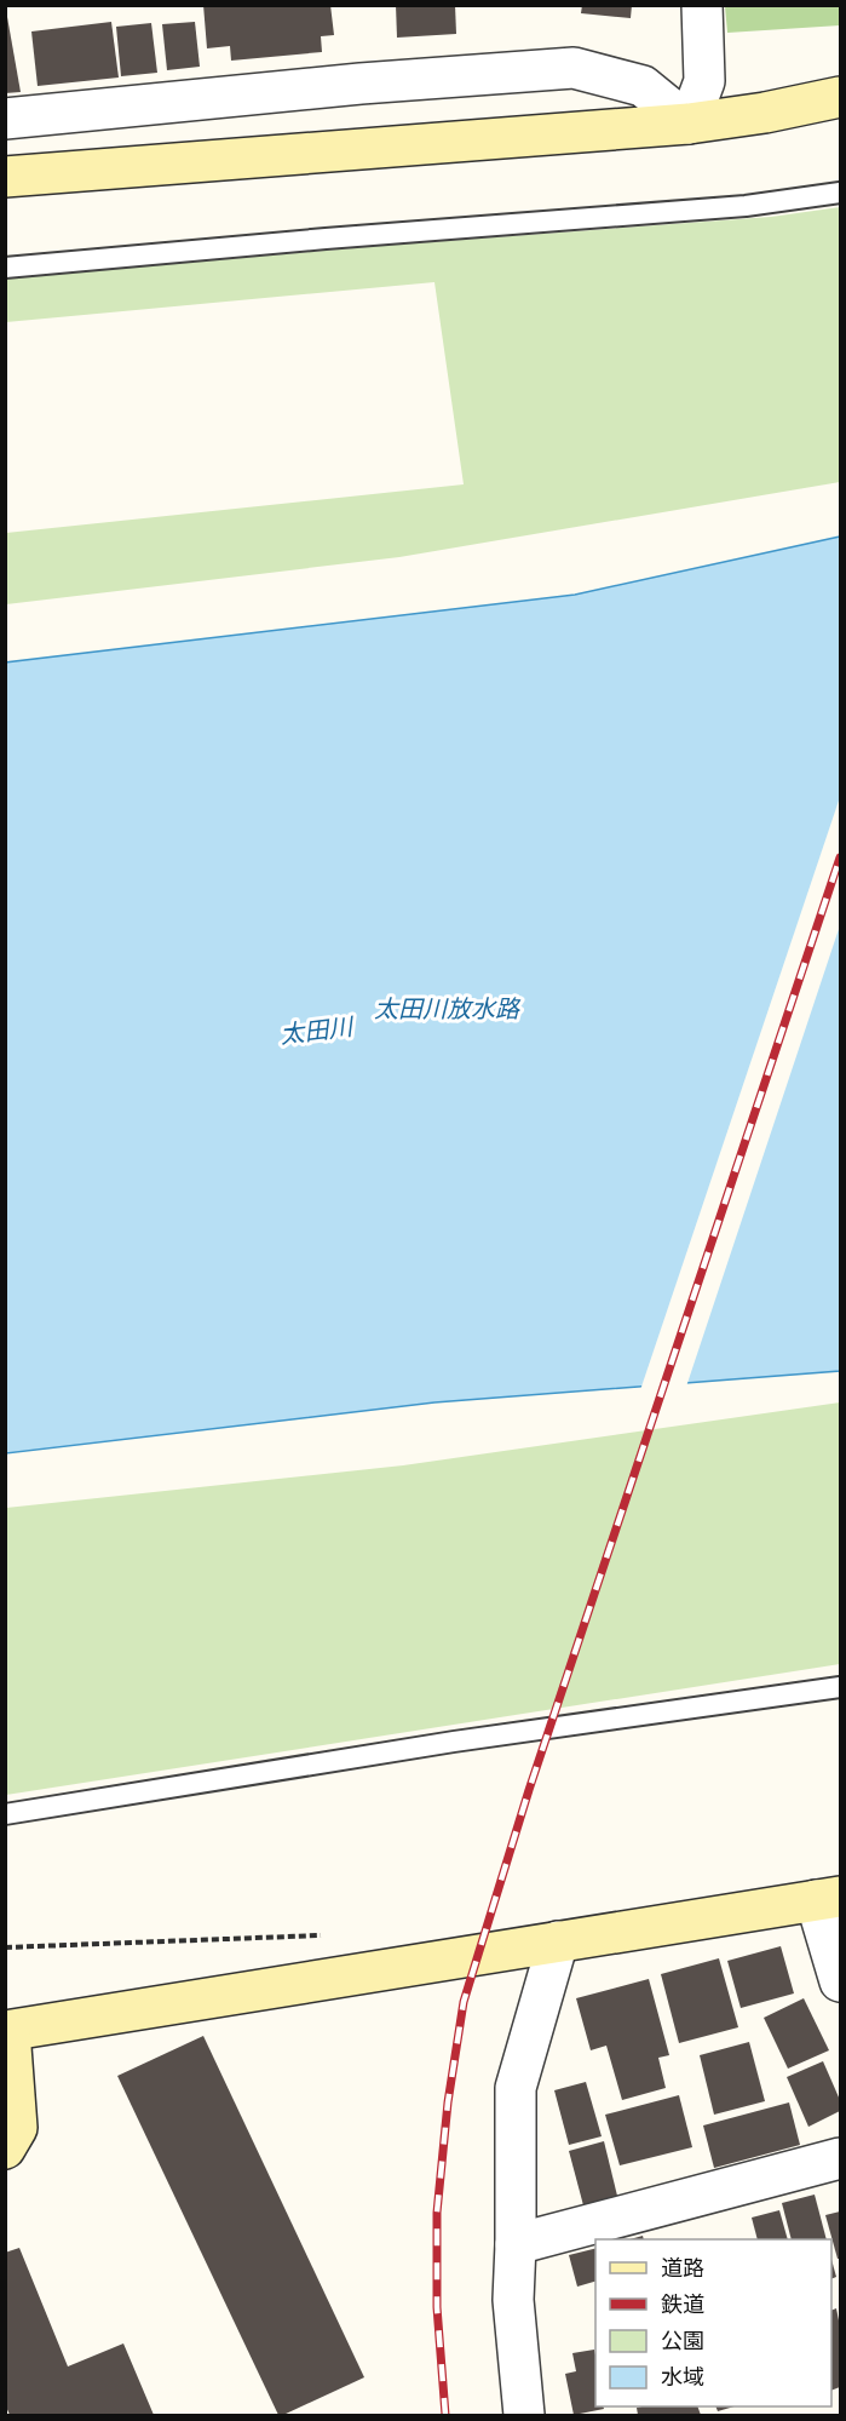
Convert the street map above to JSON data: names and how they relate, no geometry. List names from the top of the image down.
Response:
{
  "water": ["太田川放水路", "太田川"],
  "legend": [
    "道路",
    "鉄道",
    "公園",
    "水域"
  ]
}
